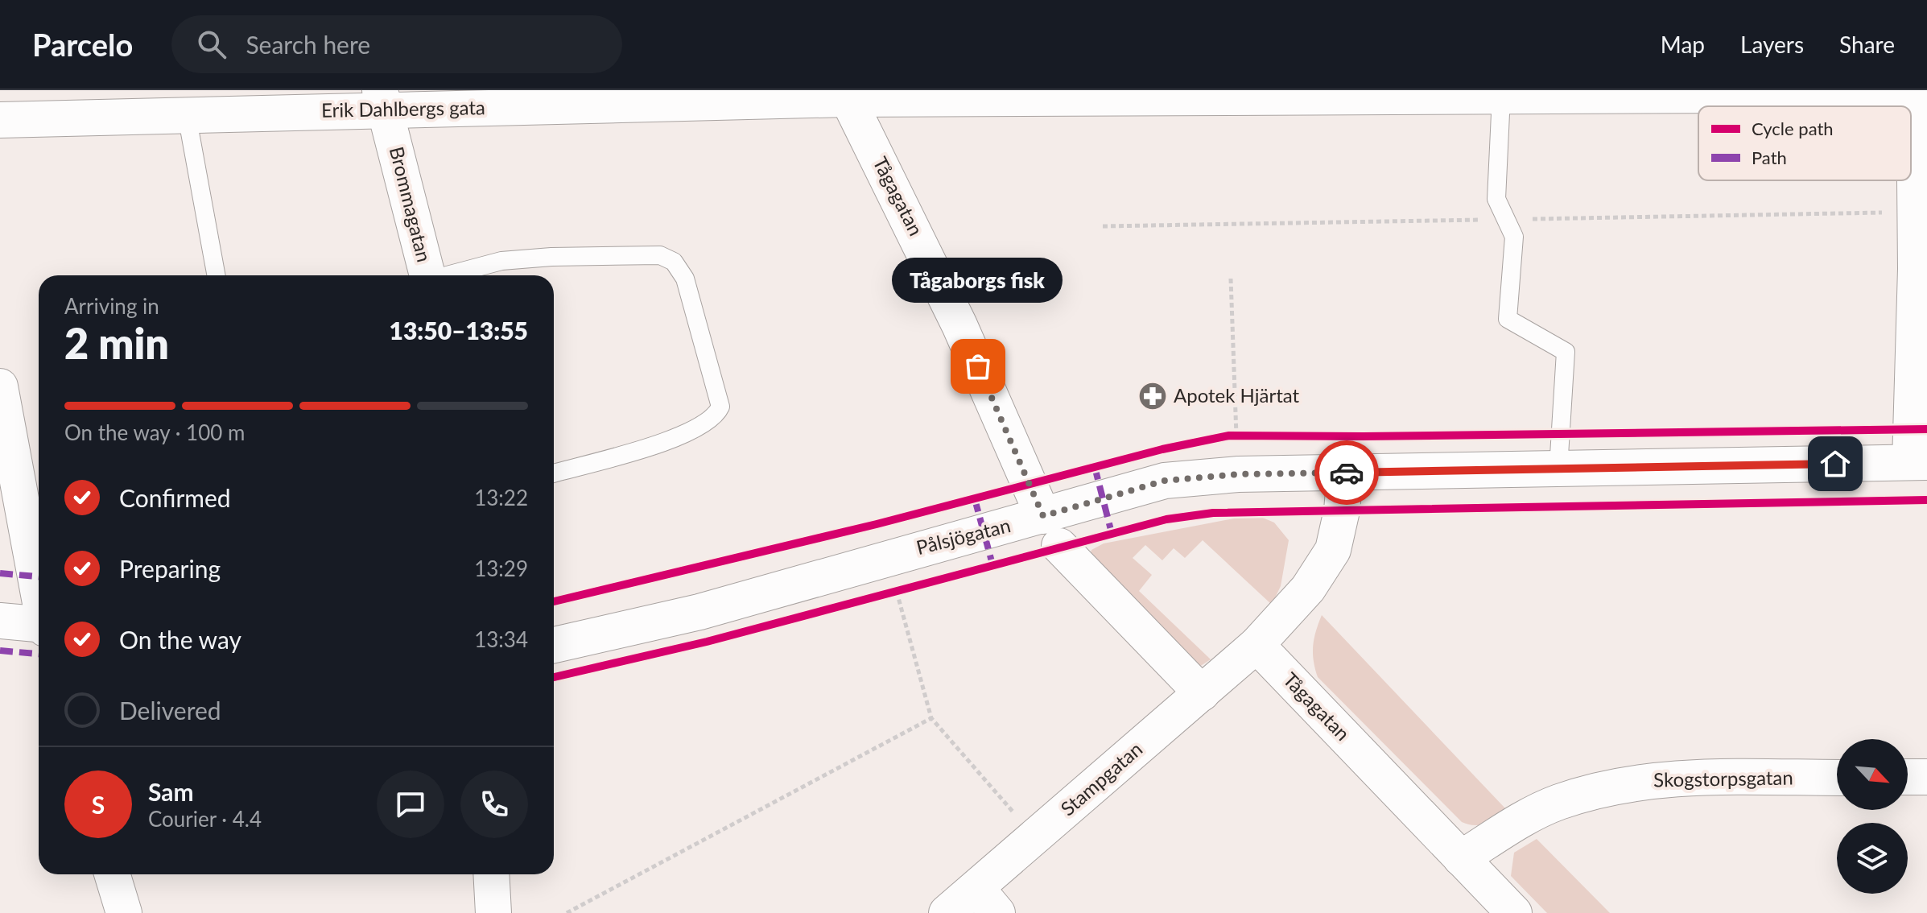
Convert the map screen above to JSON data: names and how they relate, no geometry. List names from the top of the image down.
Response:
{
  "streets": {
    "street": [
      "Erik Dahlbergs gata",
      "Tågagatan",
      "Brommagatan",
      "Pålsjögatan",
      "Stampgatan",
      "Skogstorpsgatan"
    ]
  },
  "crossings": [
    ["Erik Dahlbergs gata", "Tågagatan"],
    ["Erik Dahlbergs gata", "Brommagatan"],
    ["Tågagatan", "Pålsjögatan"],
    ["Tågagatan", "Stampgatan"],
    ["Tågagatan", "Skogstorpsgatan"]
  ],
  "places": {
    "other": ["Tågaborgs fisk"],
    "pharmacy": ["Apotek Hjärtat"]
  },
  "legend": ["Cycle path", "Path"],
  "north": "bottom right",
  "page": {
    "header": "Parcelo",
    "search": "Search here",
    "nav": ["Map", "Layers", "Share"],
    "bubble": "Tågaborgs fisk",
    "heading": ["2 min", "Arriving in", "13:50–13:55"],
    "panel": ["Sam", "Courier · 4.4"],
    "bar": "On the way · 100 m",
    "list": [
      ["Confirmed", "13:22"],
      ["Preparing", "13:29"],
      ["On the way", "13:34"],
      "Delivered"
    ],
    "round": "S"
  }
}
